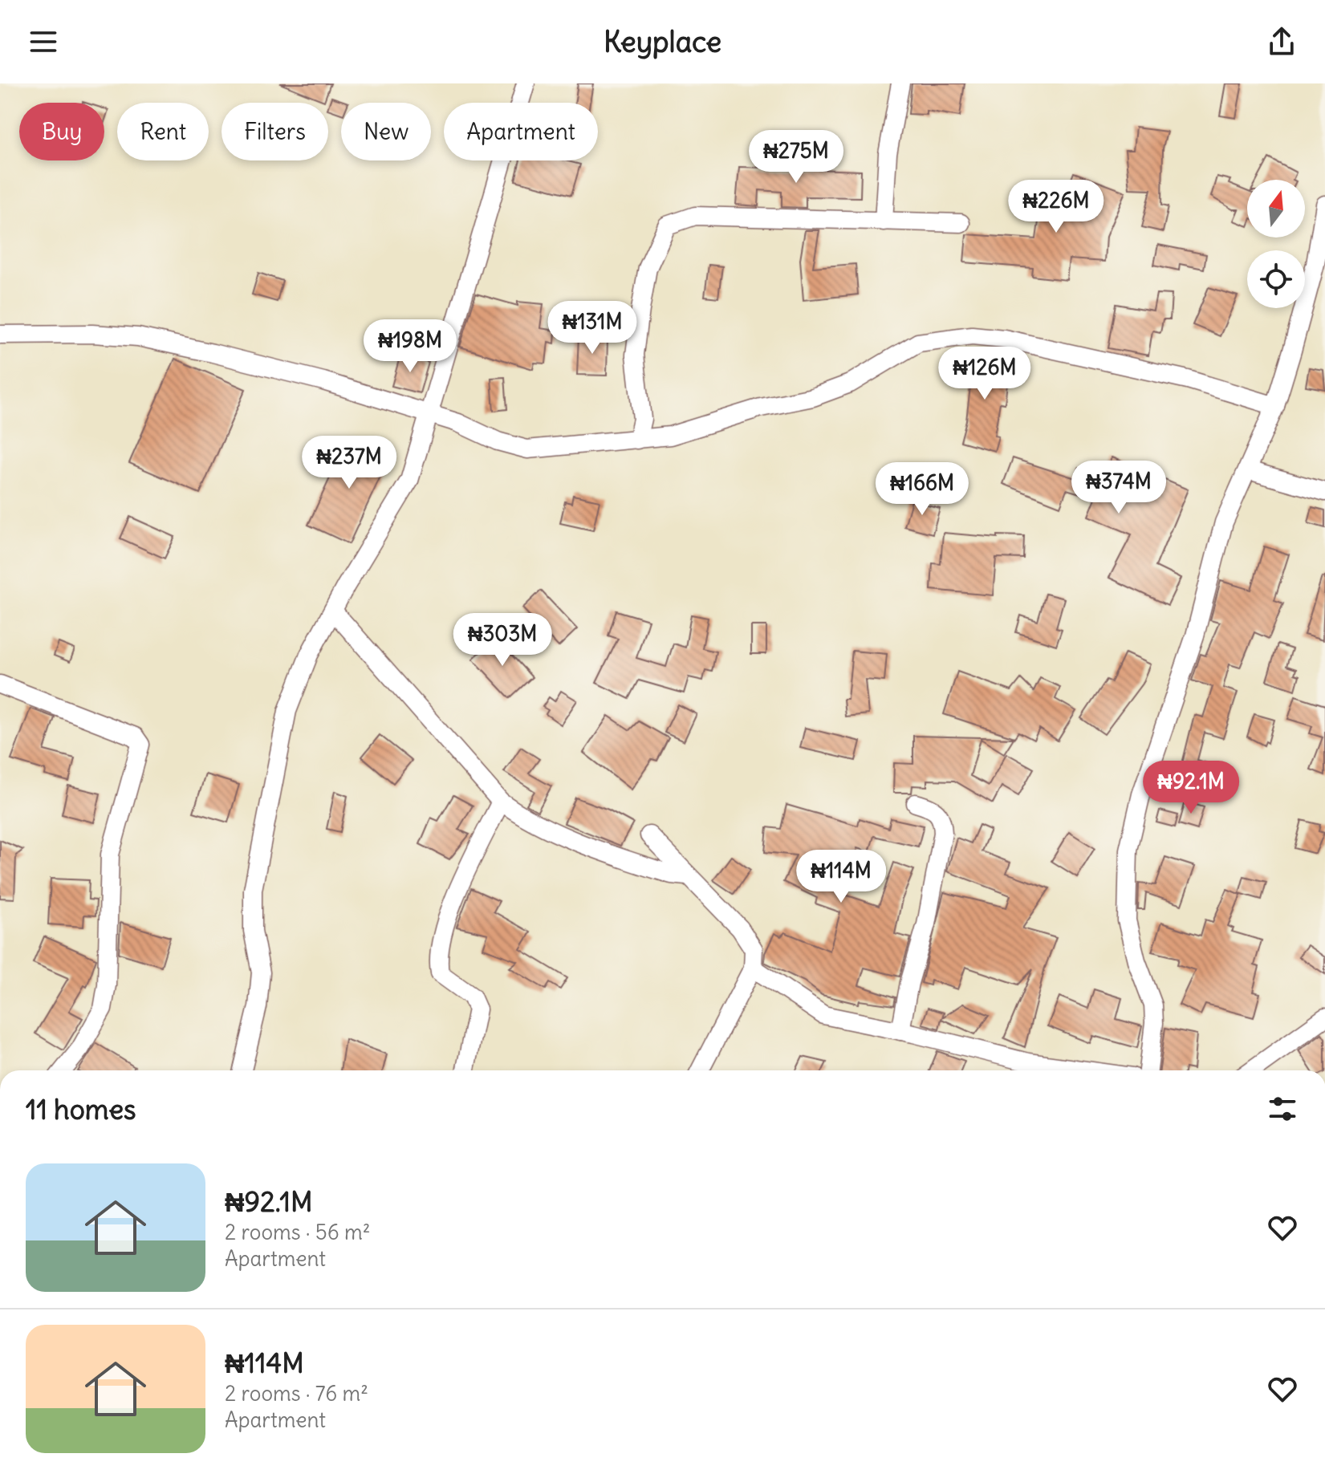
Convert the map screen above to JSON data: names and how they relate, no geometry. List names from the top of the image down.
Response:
{
  "north": "top",
  "page": {
    "header": "Keyplace",
    "chip": [
      "Buy",
      "Rent",
      "Filters",
      "New",
      "Apartment"
    ],
    "price": [
      "₦275M",
      "₦226M",
      "₦131M",
      "₦198M",
      "₦126M",
      "₦237M",
      "₦374M",
      "₦166M",
      "₦303M",
      "₦92.1M",
      "₦114M"
    ],
    "heading": "11 homes",
    "list": [
      {
        "name": "₦92.1M",
        "note": "2 rooms · 56 m² · Apartment"
      },
      {
        "name": "₦114M",
        "note": "2 rooms · 76 m² · Apartment"
      }
    ]
  }
}
